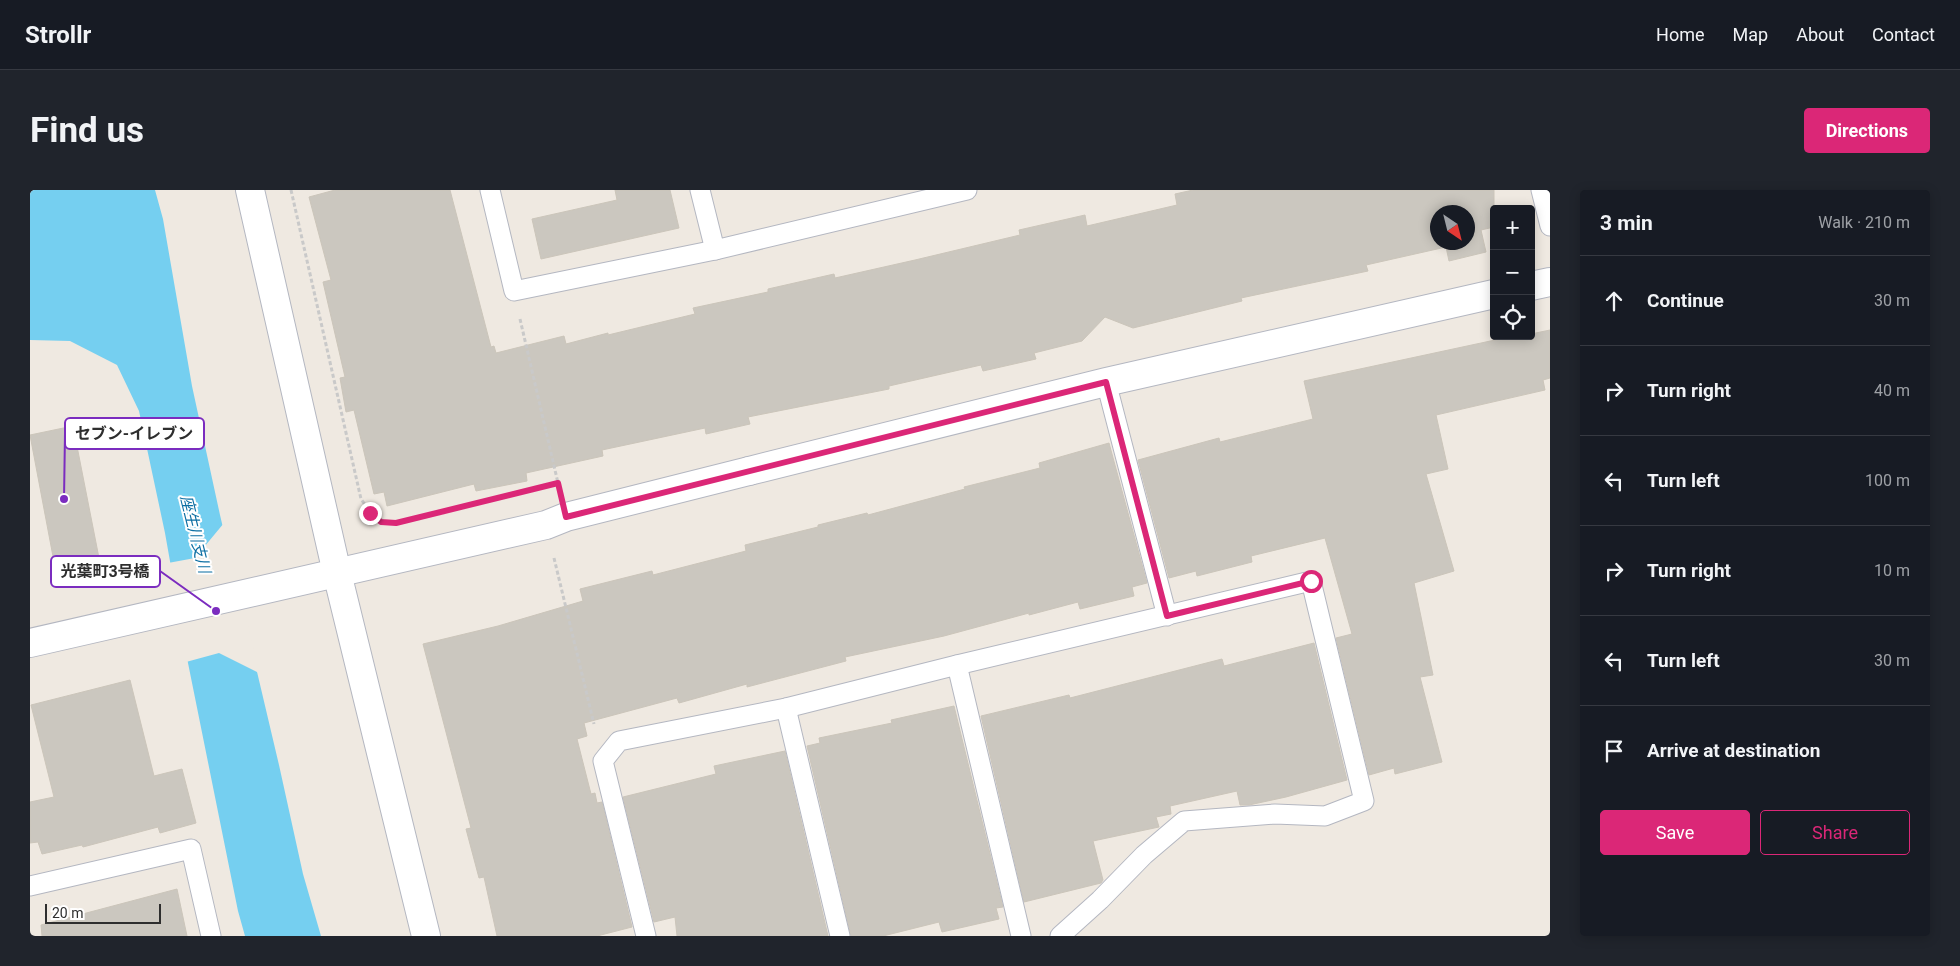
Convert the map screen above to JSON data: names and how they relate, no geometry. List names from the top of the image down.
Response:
{
  "water": ["座生川支川"],
  "places": ["セブン-イレブン", "光葉町3号橋"],
  "scale_bar": "20 m",
  "north": "bottom right",
  "page": {
    "header": "Strollr",
    "nav": [
      "Home",
      "Map",
      "About",
      "Contact"
    ],
    "buttons": [
      "Directions",
      ["Save", "Share"]
    ],
    "title": "Find us",
    "heading": ["3 min", "Walk · 210 m"],
    "map_buttons": ["+", "−"],
    "list": [
      ["Continue", "30 m"],
      ["Turn right", "40 m"],
      ["Turn left", "100 m"],
      ["Turn right", "10 m"],
      ["Turn left", "30 m"],
      "Arrive at destination"
    ],
    "scale": "20 m"
  }
}
